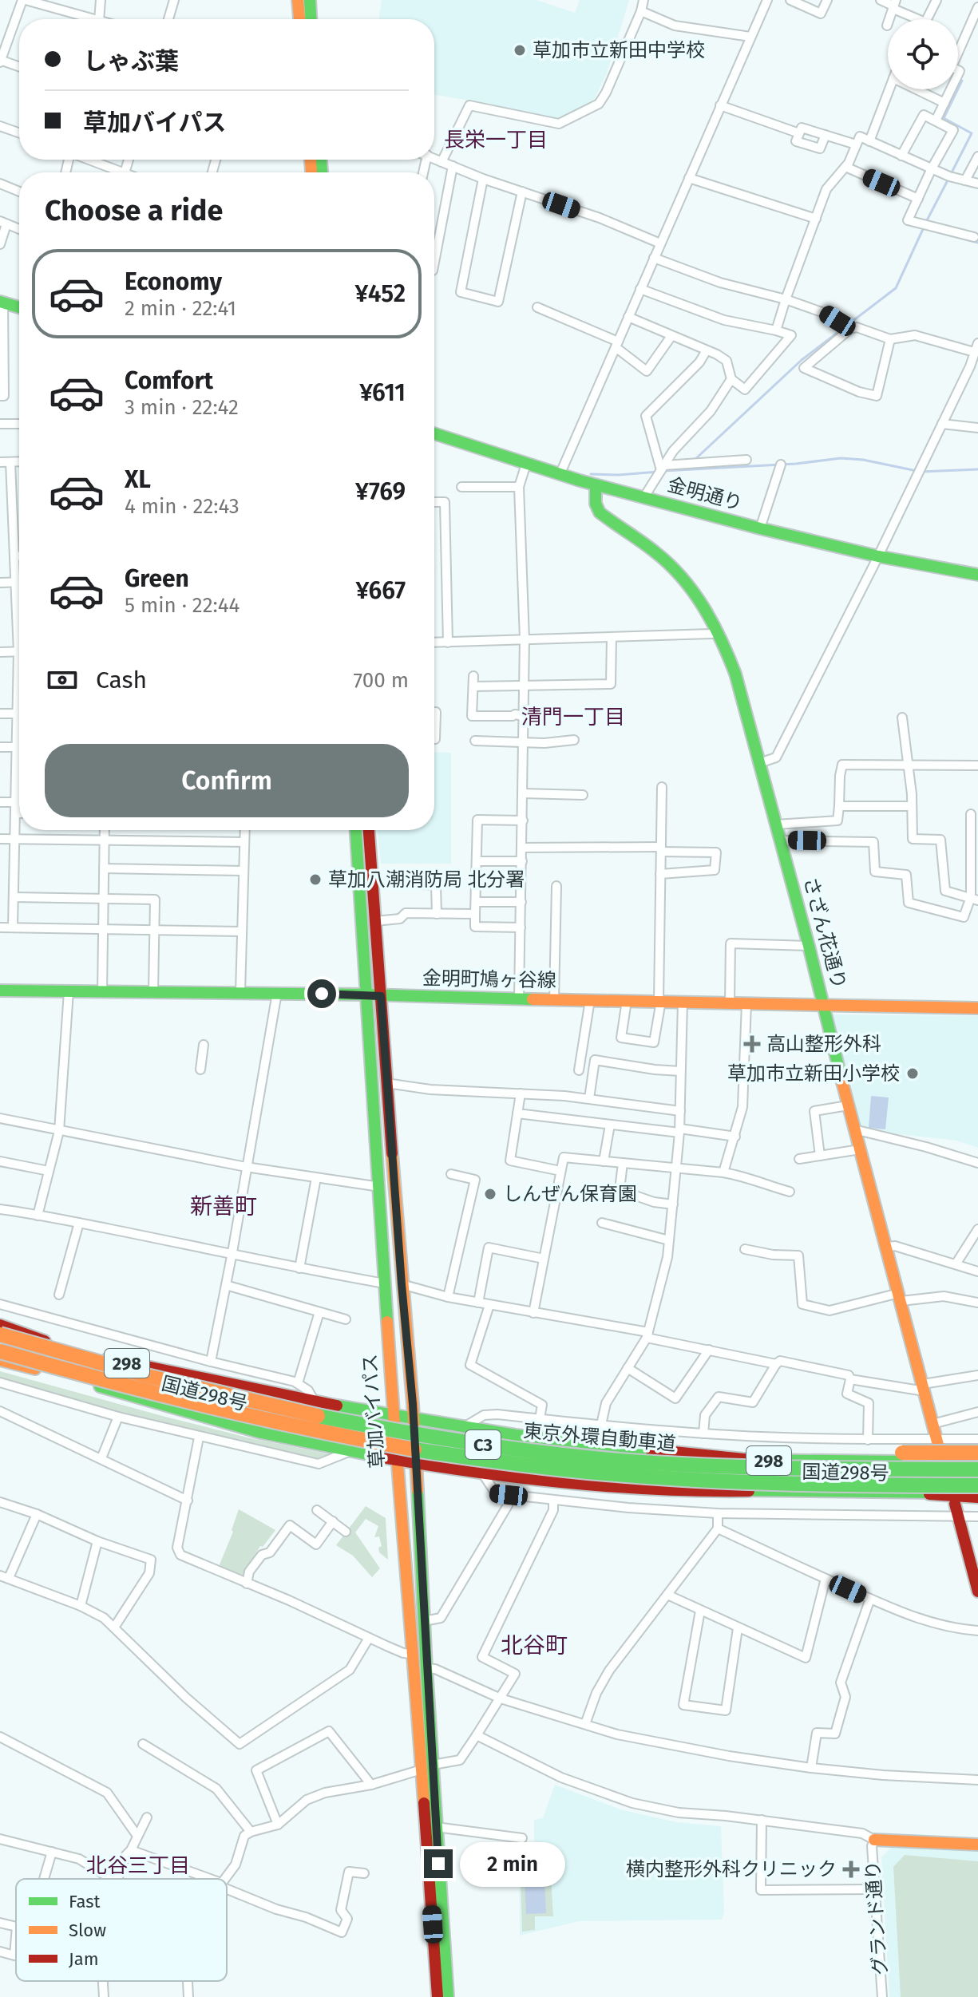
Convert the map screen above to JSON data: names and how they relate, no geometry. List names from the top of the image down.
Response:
{
  "streets": {
    "main road": [
      "金明通り",
      "さざん花通り",
      "金明町鳩ヶ谷線",
      "298",
      "国道298号",
      "草加バイパス",
      "東京外環自動車道",
      "C3"
    ],
    "street": ["グランド通り"]
  },
  "crossings": [
    ["金明通り", "さざん花通り"],
    ["さざん花通り", "金明町鳩ヶ谷線"],
    ["金明町鳩ヶ谷線", "草加バイパス"],
    ["298", "国道298号"],
    ["298", "草加バイパス"],
    ["国道298号", "草加バイパス"]
  ],
  "districts": [
    "長栄一丁目",
    "清門一丁目",
    "新善町",
    "北谷町",
    "北谷三丁目"
  ],
  "places": {
    "other": [
      "草加市立新田中学校",
      "草加八潮消防局 北分署",
      "草加市立新田小学校",
      "しんぜん保育園"
    ],
    "health": ["高山整形外科", "横内整形外科クリニック"]
  },
  "legend": ["Fast", "Slow", "Jam"],
  "page": {
    "banner": ["しゃぶ葉", "草加バイパス"],
    "heading": "Choose a ride",
    "list": [
      {
        "name": "Economy",
        "note": "2 min · 22:41",
        "value": "¥452"
      },
      {
        "name": "Comfort",
        "note": "3 min · 22:42",
        "value": "¥611"
      },
      {
        "name": "XL",
        "note": "4 min · 22:43",
        "value": "¥769"
      },
      {
        "name": "Green",
        "note": "5 min · 22:44",
        "value": "¥667"
      }
    ],
    "pay": ["Cash", "700 m"],
    "buttons": "Confirm",
    "bubble": "2 min"
  }
}
